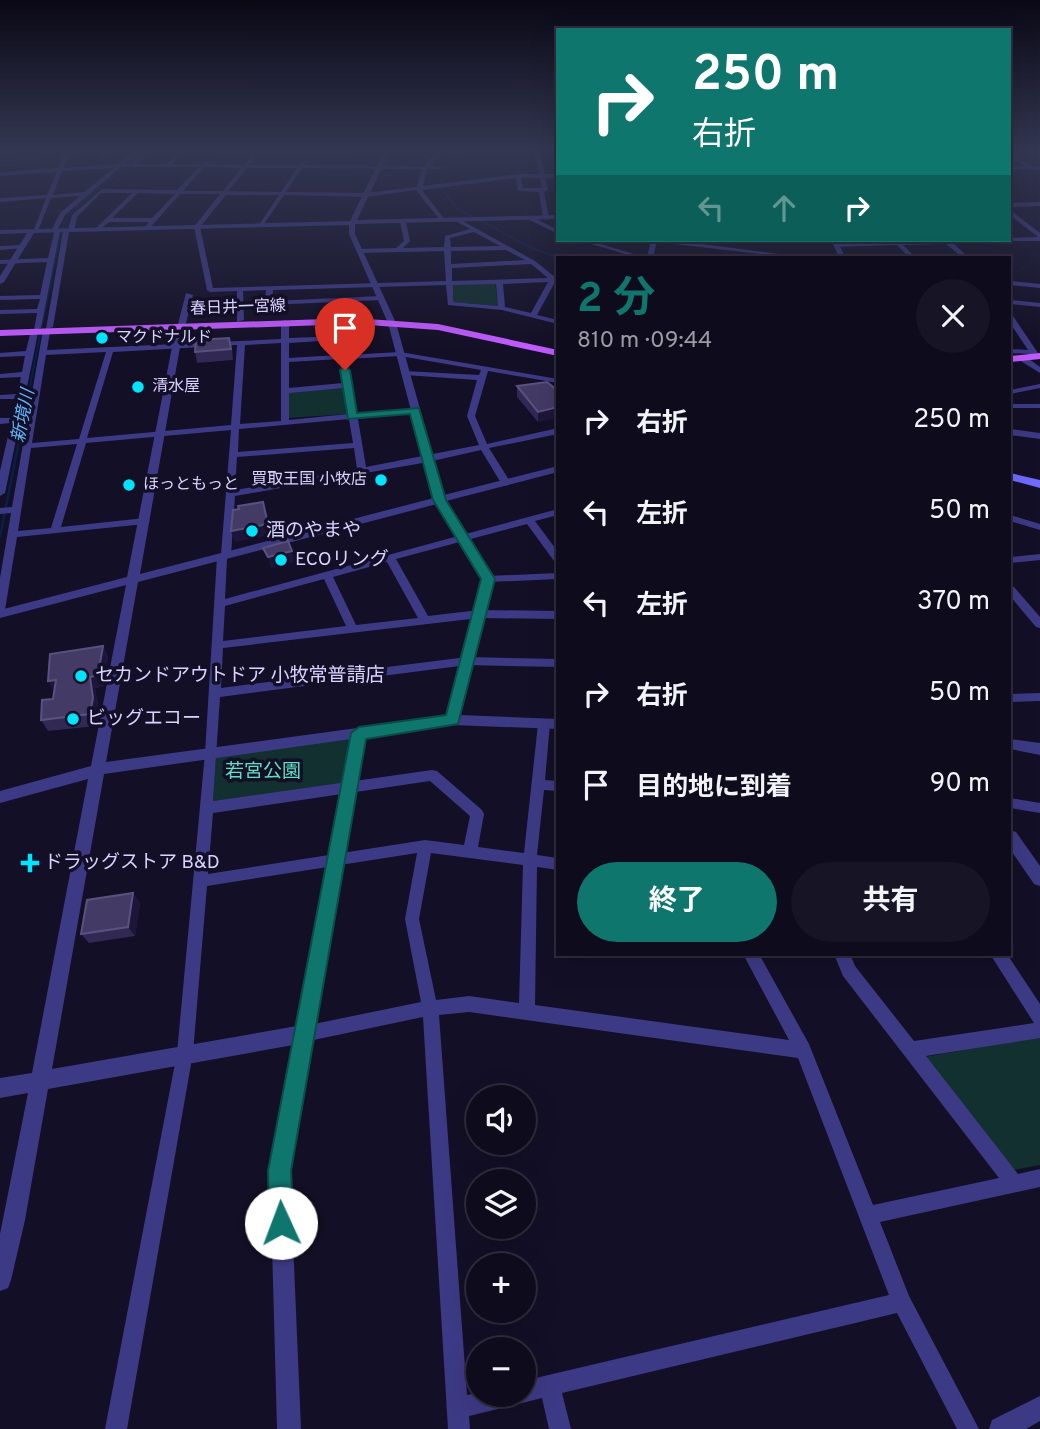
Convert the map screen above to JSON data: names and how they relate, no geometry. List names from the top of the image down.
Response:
{
  "streets": {
    "main road": ["春日井一宮線"]
  },
  "water": ["新境川"],
  "parks": ["若宮公園"],
  "places": {
    "other": [
      "マクドナルド",
      "清水屋",
      "買取王国 小牧店",
      "ほっともっと",
      "酒のやまや",
      "ECOリング",
      "セカンドアウトドア 小牧常普請店",
      "ビッグエコー"
    ],
    "health": ["ドラッグストア B&D"]
  },
  "page": {
    "turn": ["250 m", "右折"],
    "heading": ["2 分", "810 m · 09:44"],
    "list": [
      {
        "name": "右折",
        "value": "250 m"
      },
      {
        "name": "左折",
        "value": "50 m"
      },
      {
        "name": "左折",
        "value": "370 m"
      },
      {
        "name": "右折",
        "value": "50 m"
      },
      {
        "name": "目的地に到着",
        "value": "90 m"
      }
    ],
    "buttons": ["終了", "共有"],
    "map_buttons": ["+", "−"]
  }
}
